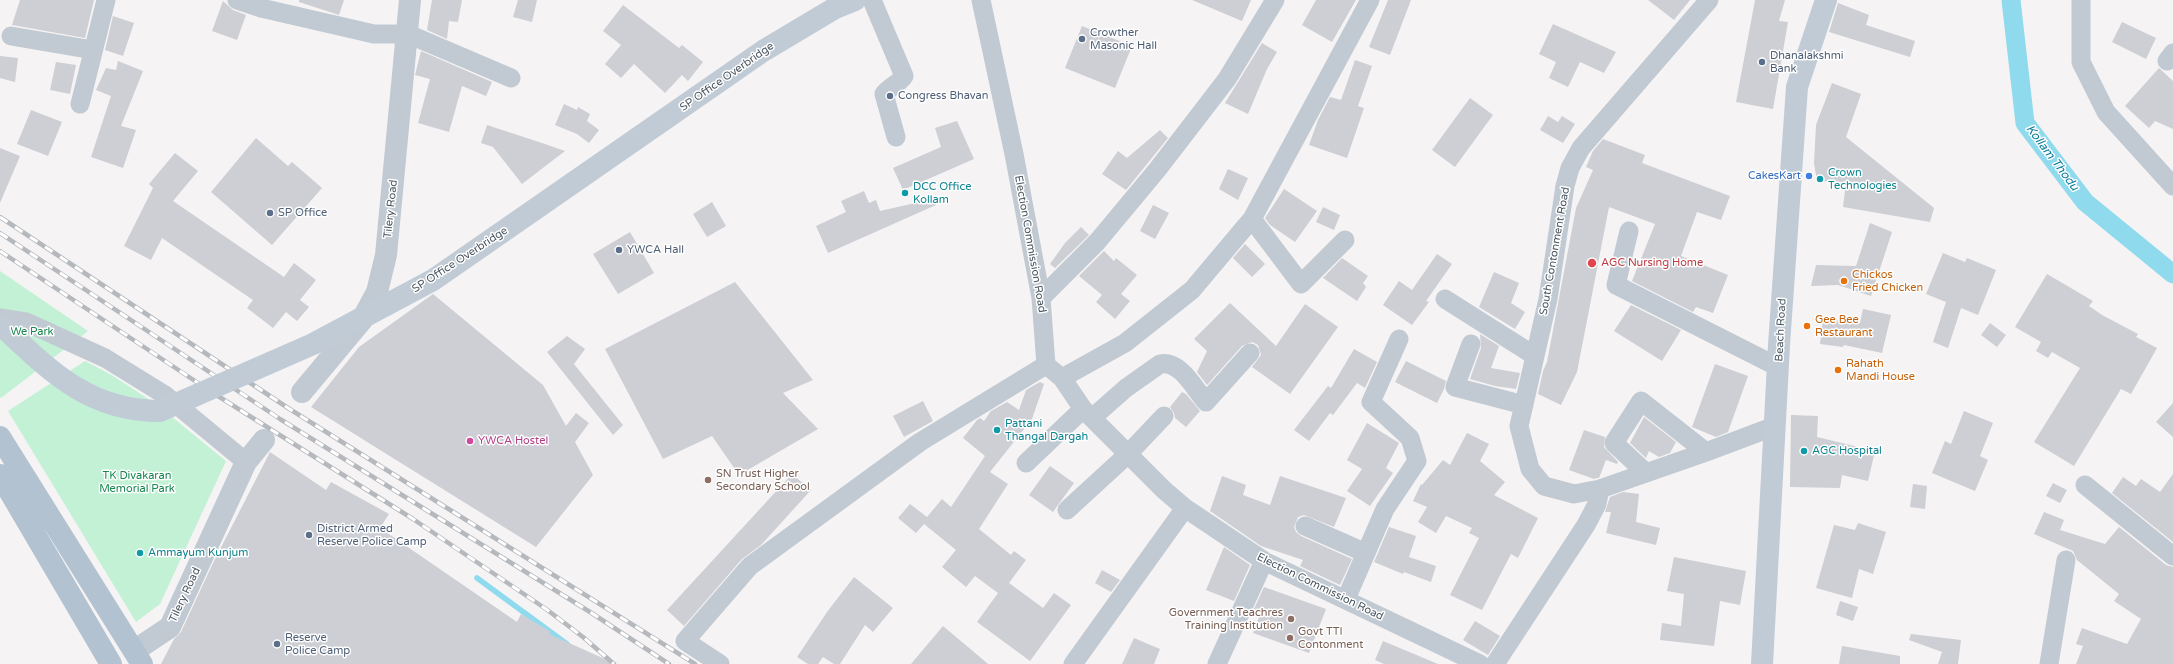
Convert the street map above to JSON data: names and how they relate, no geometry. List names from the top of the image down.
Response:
{
  "streets": {
    "main road": ["SP Office Overbridge", "Beach Road"],
    "street": ["Tilery Road", "Election Commission Road", "South Contonment Road"]
  },
  "crossings": [
    ["South Contonment Road", "Beach Road"]
  ],
  "water": ["Kollam Thodu"],
  "parks": ["We Park", "TK Divakaran Memorial Park"],
  "places": [
    "Crowther Masonic Hall",
    "Dhanalakshmi Bank",
    "Congress Bhavan",
    "CakesKart",
    "Crown Technologies",
    "DCC Office Kollam",
    "SP Office",
    "YWCA Hall",
    "AGC Nursing Home",
    "Chickos Fried Chicken",
    "Gee Bee Restaurant",
    "Rahath Mandi House",
    "Pattani Thangal Dargah",
    "YWCA Hostel",
    "AGC Hospital",
    "SN Trust Higher Secondary School",
    "District Armed Reserve Police Camp",
    "Ammayum Kunjum",
    "Government Teachres Training Institution",
    "Govt TTI Contonment",
    "Reserve Police Camp"
  ]
}
